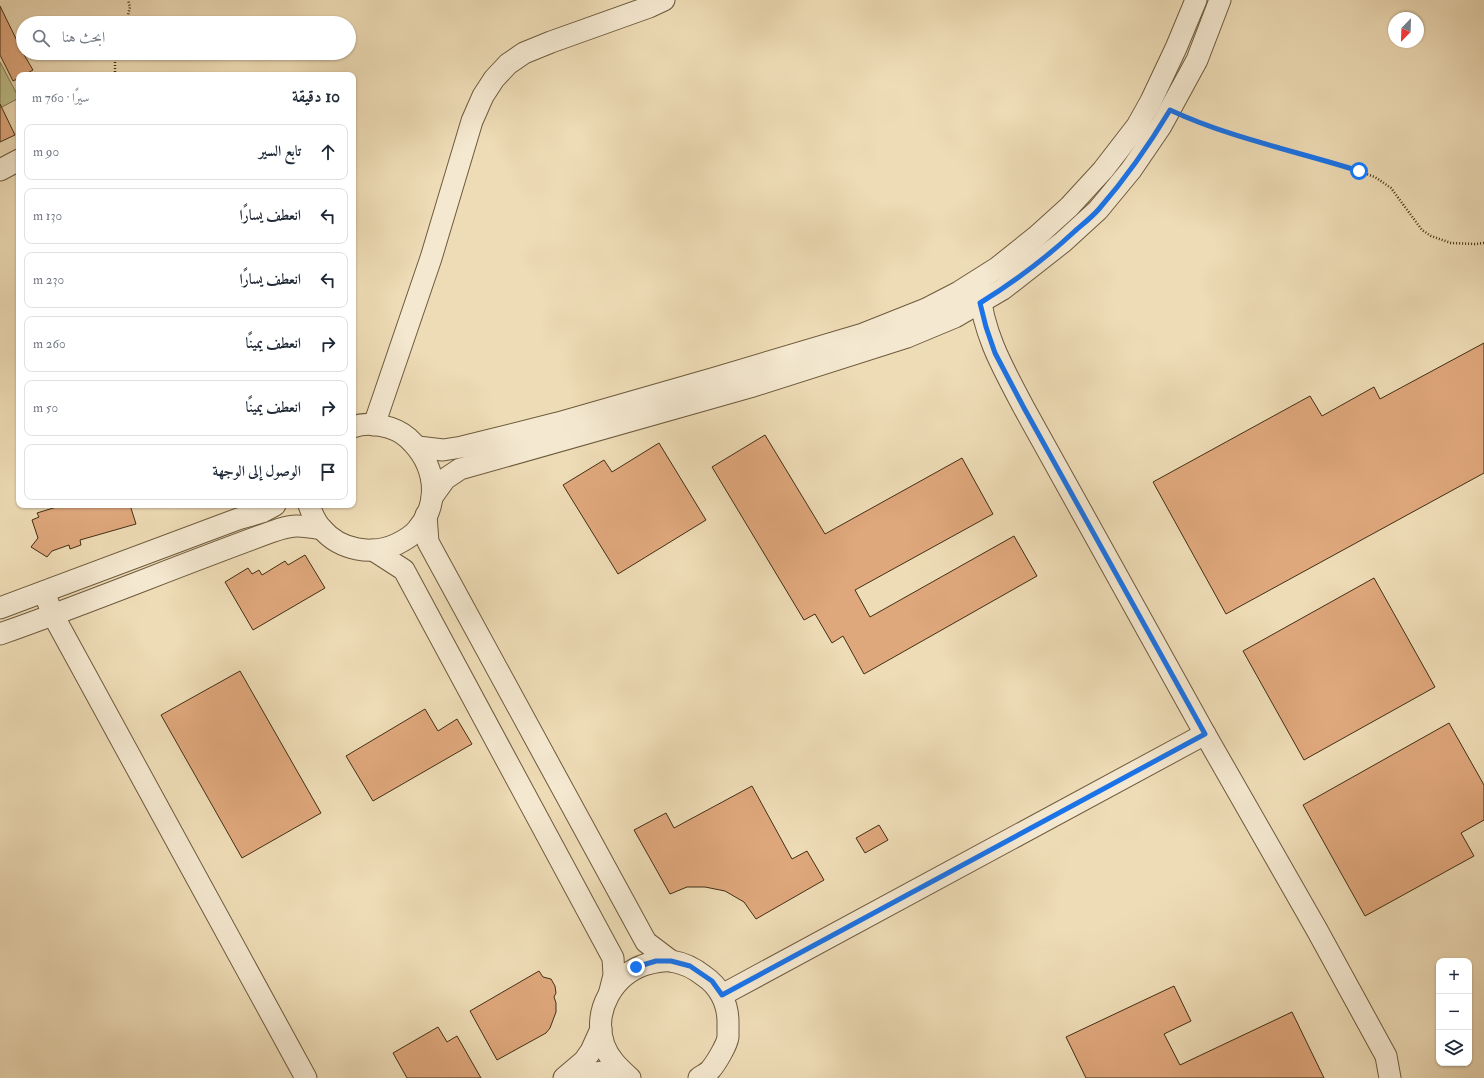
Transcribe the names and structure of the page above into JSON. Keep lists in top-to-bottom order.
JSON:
{
  "north": "bottom left",
  "page": {
    "search": "ابحث هنا",
    "heading": ["10 دقيقة", "سيرًا · 760 m"],
    "list": [
      ["تابع السير", "90 m"],
      ["انعطف يسارًا", "130 m"],
      ["انعطف يسارًا", "230 m"],
      ["انعطف يمينًا", "260 m"],
      ["انعطف يمينًا", "50 m"],
      "الوصول إلى الوجهة"
    ],
    "map_buttons": ["+", "−"]
  }
}
